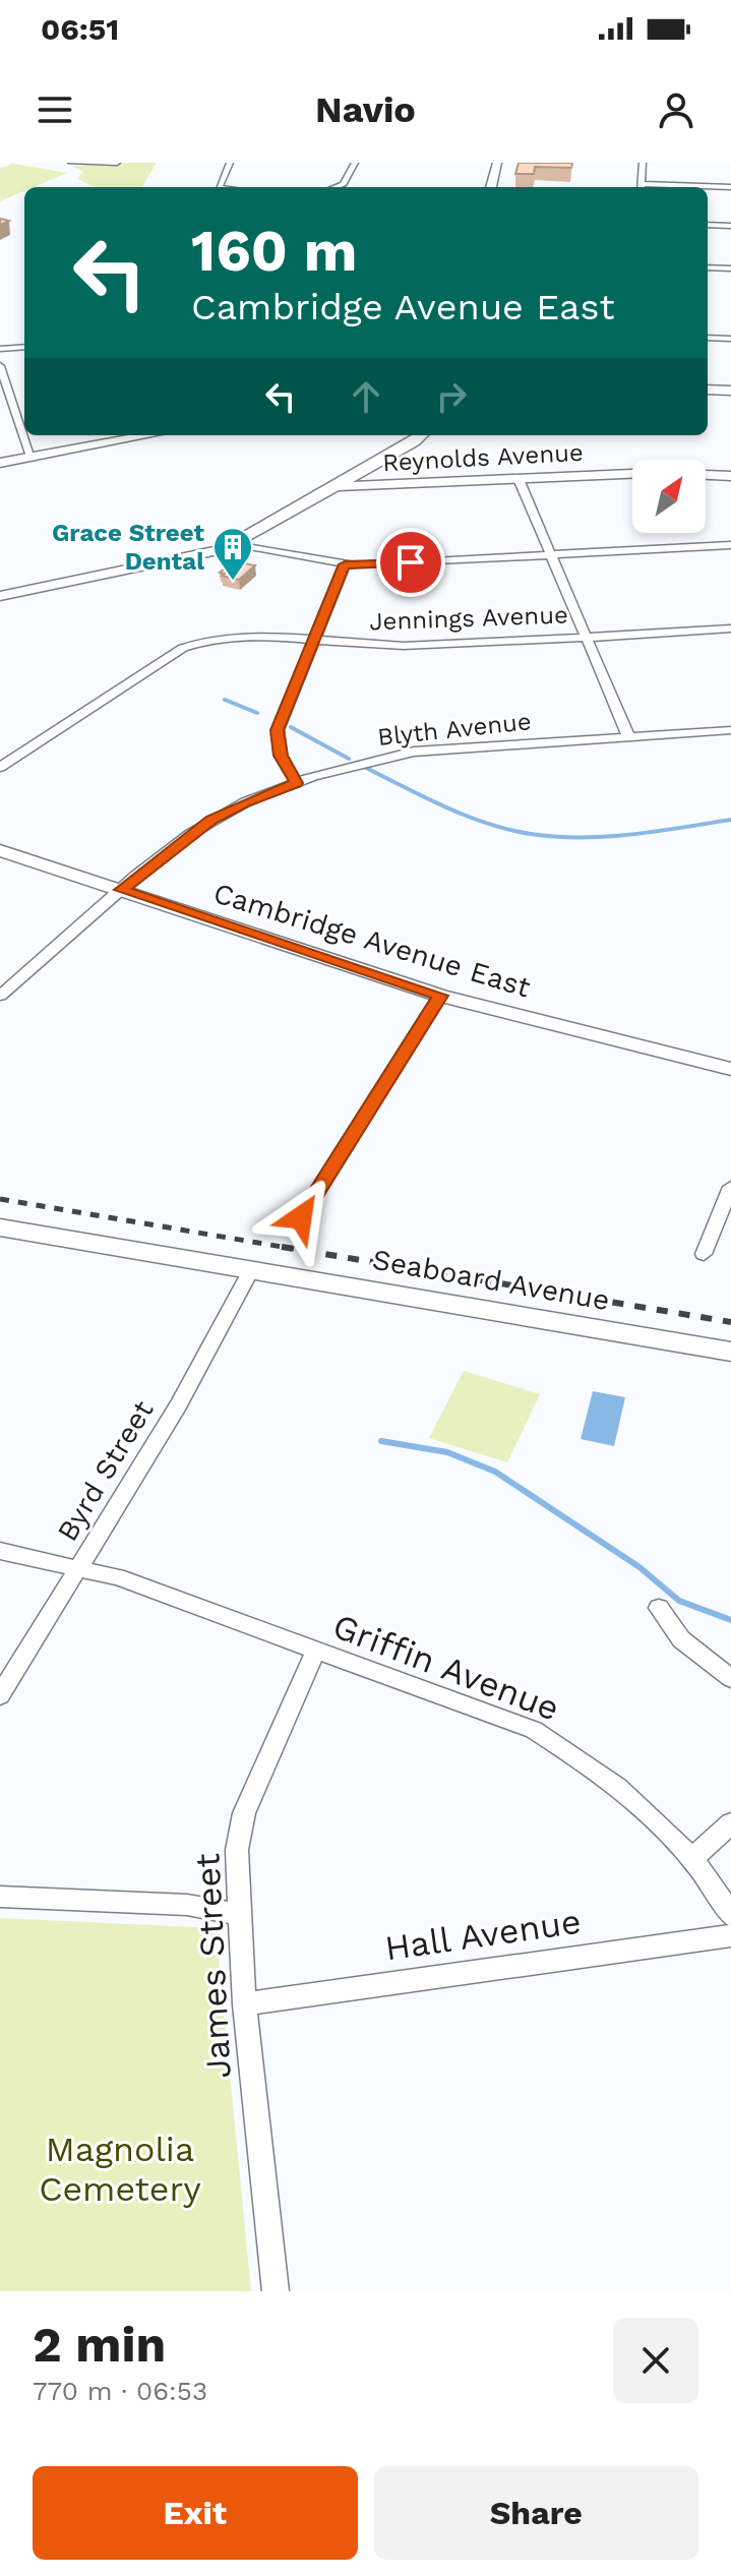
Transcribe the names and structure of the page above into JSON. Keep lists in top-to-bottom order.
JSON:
{
  "streets": {
    "main road": ["Reynolds Avenue", "Cambridge Avenue East", "Seaboard Avenue"],
    "street": [
      "Jennings Avenue",
      "Blyth Avenue",
      "Byrd Street",
      "Griffin Avenue",
      "Hall Avenue",
      "James Street"
    ]
  },
  "crossings": [
    ["Blyth Avenue", "Cambridge Avenue East"],
    ["Seaboard Avenue", "Byrd Street"],
    ["Byrd Street", "Griffin Avenue"],
    ["Griffin Avenue", "James Street"],
    ["Hall Avenue", "James Street"]
  ],
  "parks": ["Magnolia Cemetery"],
  "places": {
    "building": ["Grace Street Dental"]
  },
  "north": "top right",
  "page": {
    "status": "06:51",
    "header": "Navio",
    "turn": ["160 m", "Cambridge Avenue East"],
    "heading": ["2 min", "770 m · 06:53"],
    "buttons": ["Exit", "Share"]
  }
}
